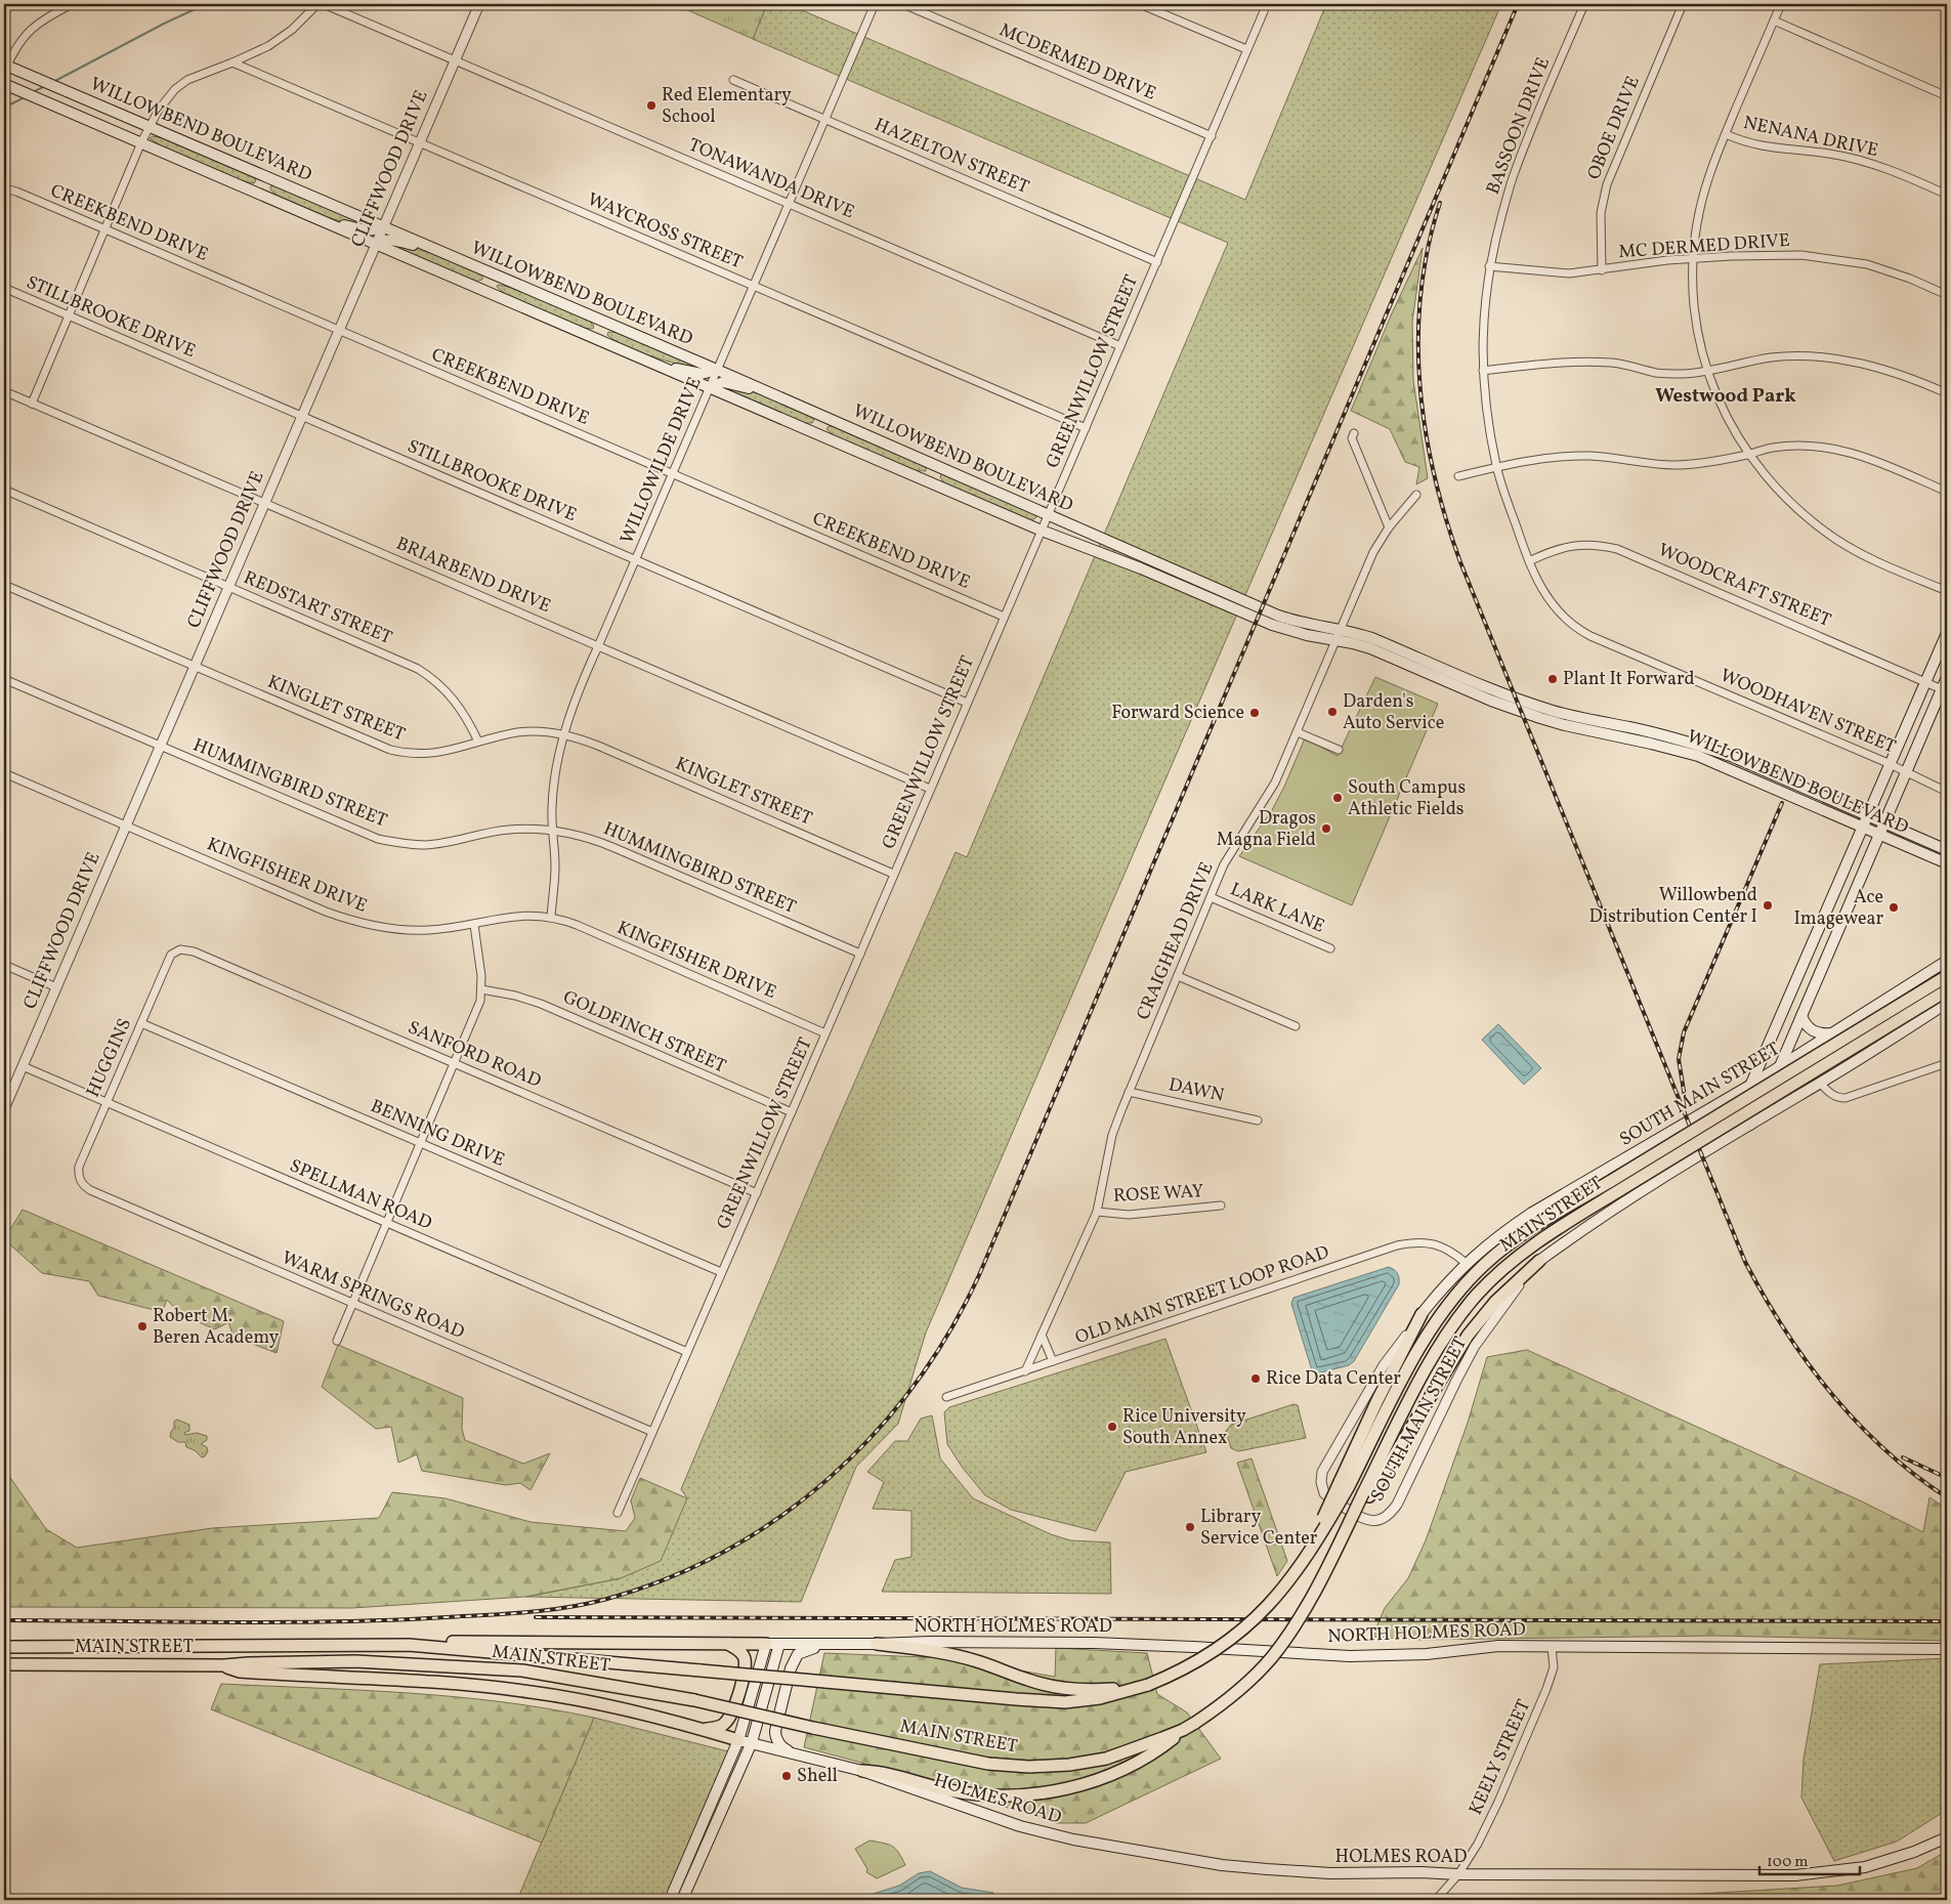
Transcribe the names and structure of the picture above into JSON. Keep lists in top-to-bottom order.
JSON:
{
  "streets": {
    "highway": ["MAIN STREET"],
    "main road": [
      "WILLOWBEND BOULEVARD",
      "SOUTH MAIN STREET",
      "NORTH HOLMES ROAD",
      "HOLMES ROAD"
    ],
    "street": [
      "MCDERMED DRIVE",
      "BASSOON DRIVE",
      "OBOE DRIVE",
      "NENANA DRIVE",
      "HAZELTON STREET",
      "CLIFFWOOD DRIVE",
      "TONAWANDA DRIVE",
      "CREEKBEND DRIVE",
      "WAYCROSS STREET",
      "MC DERMED DRIVE",
      "STILLBROOKE DRIVE",
      "GREENWILLOW STREET",
      "WILLOWILDE DRIVE",
      "BRIARBEND DRIVE",
      "WOODCRAFT STREET",
      "REDSTART STREET",
      "KINGLET STREET",
      "WOODHAVEN STREET",
      "HUMMINGBIRD STREET",
      "KINGFISHER DRIVE",
      "LARK LANE",
      "CRAIGHEAD DRIVE",
      "GOLDFINCH STREET",
      "SANFORD ROAD",
      "HUGGINS",
      "DAWN",
      "BENNING DRIVE",
      "ROSE WAY",
      "SPELLMAN ROAD",
      "WARM SPRINGS ROAD",
      "OLD MAIN STREET LOOP ROAD",
      "KEELY STREET"
    ]
  },
  "crossings": [
    ["MCDERMED DRIVE", "GREENWILLOW STREET"],
    ["BASSOON DRIVE", "MC DERMED DRIVE"],
    ["BASSOON DRIVE", "WOODCRAFT STREET"],
    ["BASSOON DRIVE", "WOODHAVEN STREET"],
    ["OBOE DRIVE", "MC DERMED DRIVE"],
    ["WILLOWBEND BOULEVARD", "CLIFFWOOD DRIVE"],
    ["WILLOWBEND BOULEVARD", "GREENWILLOW STREET"],
    ["WILLOWBEND BOULEVARD", "WILLOWILDE DRIVE"],
    ["WILLOWBEND BOULEVARD", "CRAIGHEAD DRIVE"],
    ["HAZELTON STREET", "GREENWILLOW STREET"],
    ["HAZELTON STREET", "WILLOWILDE DRIVE"],
    ["CLIFFWOOD DRIVE", "TONAWANDA DRIVE"],
    ["CLIFFWOOD DRIVE", "CREEKBEND DRIVE"],
    ["CLIFFWOOD DRIVE", "WAYCROSS STREET"],
    ["CLIFFWOOD DRIVE", "STILLBROOKE DRIVE"],
    ["CLIFFWOOD DRIVE", "BRIARBEND DRIVE"],
    ["CLIFFWOOD DRIVE", "REDSTART STREET"],
    ["CLIFFWOOD DRIVE", "KINGLET STREET"],
    ["CLIFFWOOD DRIVE", "HUMMINGBIRD STREET"],
    ["CLIFFWOOD DRIVE", "KINGFISHER DRIVE"],
    ["CLIFFWOOD DRIVE", "SPELLMAN ROAD"],
    ["TONAWANDA DRIVE", "GREENWILLOW STREET"],
    ["TONAWANDA DRIVE", "WILLOWILDE DRIVE"],
    ["CREEKBEND DRIVE", "GREENWILLOW STREET"],
    ["CREEKBEND DRIVE", "WILLOWILDE DRIVE"],
    ["WAYCROSS STREET", "GREENWILLOW STREET"],
    ["WAYCROSS STREET", "WILLOWILDE DRIVE"],
    ["STILLBROOKE DRIVE", "GREENWILLOW STREET"],
    ["STILLBROOKE DRIVE", "WILLOWILDE DRIVE"],
    ["GREENWILLOW STREET", "BRIARBEND DRIVE"],
    ["GREENWILLOW STREET", "KINGLET STREET"],
    ["GREENWILLOW STREET", "HUMMINGBIRD STREET"],
    ["GREENWILLOW STREET", "KINGFISHER DRIVE"],
    ["GREENWILLOW STREET", "GOLDFINCH STREET"],
    ["GREENWILLOW STREET", "SANFORD ROAD"],
    ["GREENWILLOW STREET", "BENNING DRIVE"],
    ["GREENWILLOW STREET", "SPELLMAN ROAD"],
    ["GREENWILLOW STREET", "WARM SPRINGS ROAD"],
    ["WILLOWILDE DRIVE", "BRIARBEND DRIVE"],
    ["WILLOWILDE DRIVE", "KINGLET STREET"],
    ["WILLOWILDE DRIVE", "HUMMINGBIRD STREET"],
    ["WILLOWILDE DRIVE", "KINGFISHER DRIVE"],
    ["WOODCRAFT STREET", "WOODHAVEN STREET"],
    ["REDSTART STREET", "KINGLET STREET"],
    ["LARK LANE", "CRAIGHEAD DRIVE"],
    ["CRAIGHEAD DRIVE", "DAWN"],
    ["CRAIGHEAD DRIVE", "ROSE WAY"],
    ["CRAIGHEAD DRIVE", "OLD MAIN STREET LOOP ROAD"],
    ["SANFORD ROAD", "HUGGINS"],
    ["HUGGINS", "BENNING DRIVE"],
    ["HUGGINS", "SPELLMAN ROAD"],
    ["HUGGINS", "WARM SPRINGS ROAD"],
    ["SOUTH MAIN STREET", "OLD MAIN STREET LOOP ROAD"],
    ["NORTH HOLMES ROAD", "KEELY STREET"],
    ["KEELY STREET", "HOLMES ROAD"]
  ],
  "districts": ["Westwood Park"],
  "places": [
    "Red Elementary School",
    "Plant It Forward",
    "Darden's Auto Service",
    "Forward Science",
    "South Campus Athletic Fields",
    "Dragos Magna Field",
    "Willowbend Distribution Center I",
    "Ace Imagewear",
    "Robert M. Beren Academy",
    "Rice Data Center",
    "Rice University South Annex",
    "Library Service Center",
    "Shell"
  ],
  "scale_bar": "100 m"
}
